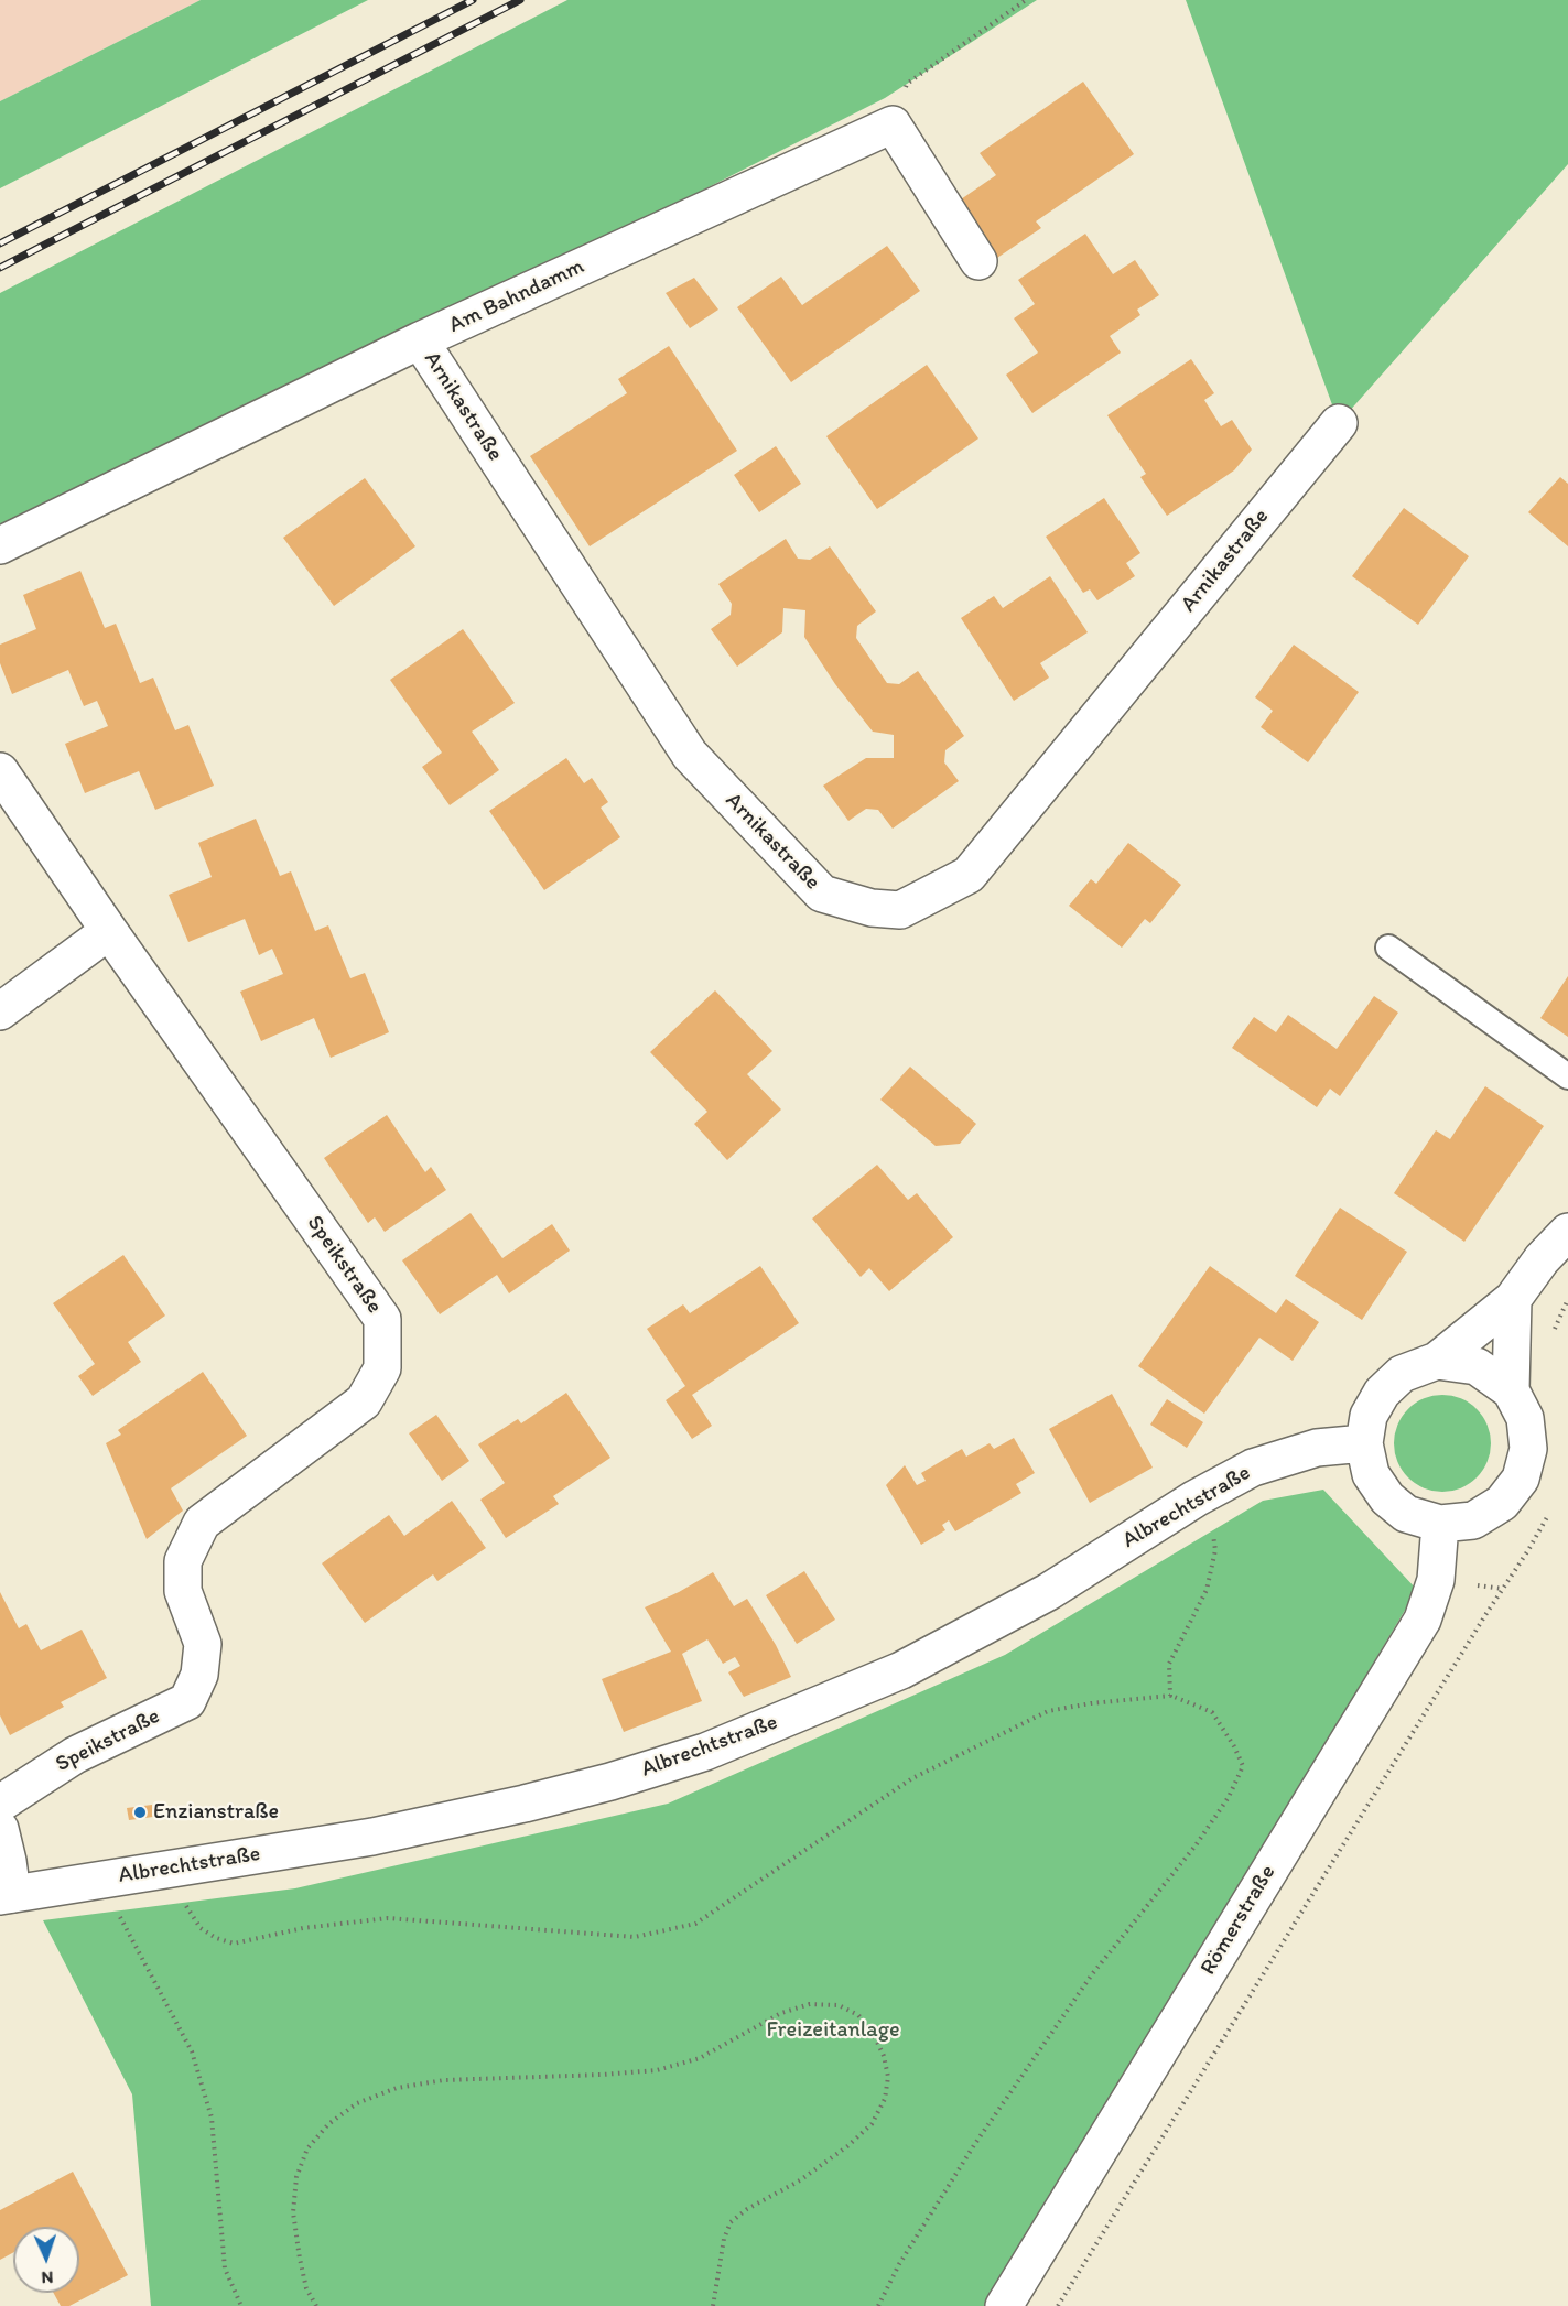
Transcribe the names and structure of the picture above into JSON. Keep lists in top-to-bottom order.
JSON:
{
  "streets": {
    "street": [
      "Am Bahndamm",
      "Arnikastraße",
      "Speikstraße",
      "Albrechtstraße",
      "Römerstraße"
    ]
  },
  "crossings": [
    ["Am Bahndamm", "Arnikastraße"],
    ["Albrechtstraße", "Römerstraße"]
  ],
  "parks": ["Freizeitanlage"],
  "places": ["Enzianstraße"],
  "north": "bottom"
}
